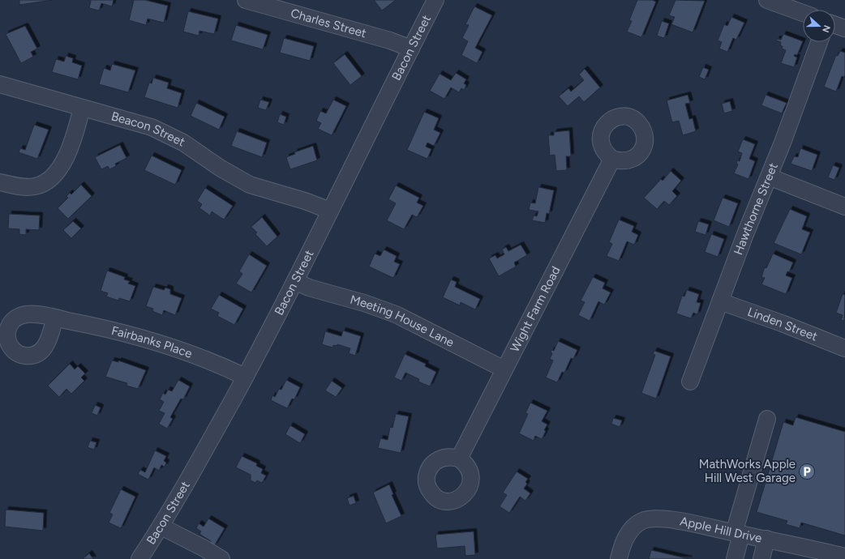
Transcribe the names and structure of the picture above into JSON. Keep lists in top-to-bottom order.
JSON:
{
  "streets": {
    "street": [
      "Charles Street",
      "Bacon Street",
      "Beacon Street",
      "Hawthorne Street",
      "Wight Farm Road",
      "Meeting House Lane",
      "Linden Street",
      "Fairbanks Place",
      "Apple Hill Drive"
    ]
  },
  "crossings": [
    ["Charles Street", "Bacon Street"],
    ["Bacon Street", "Beacon Street"],
    ["Bacon Street", "Meeting House Lane"],
    ["Bacon Street", "Fairbanks Place"],
    ["Hawthorne Street", "Linden Street"],
    ["Wight Farm Road", "Meeting House Lane"]
  ],
  "places": {
    "parking": ["MathWorks Apple Hill West Garage"]
  },
  "north": "right"
}
